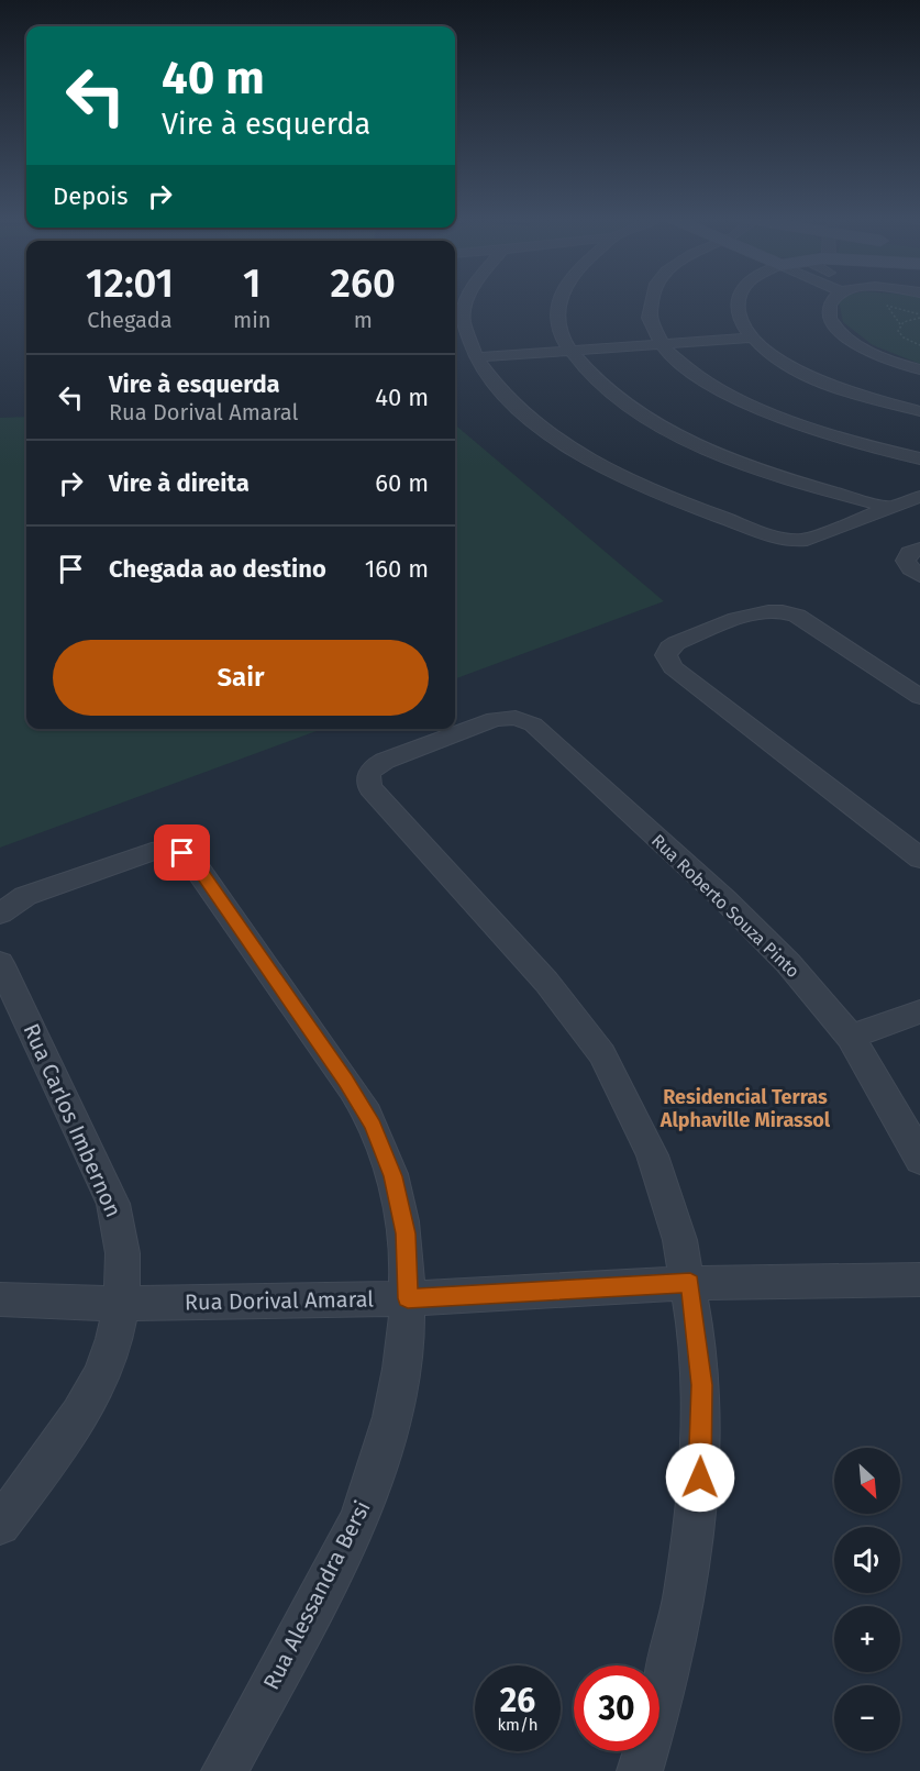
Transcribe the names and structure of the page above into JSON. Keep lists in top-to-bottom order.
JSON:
{
  "streets": {
    "street": [
      "Rua Roberto Souza Pinto",
      "Rua Carlos Imbernon",
      "Rua Dorival Amaral",
      "Rua Alessandra Bersi"
    ]
  },
  "crossings": [
    ["Rua Roberto Souza Pinto", "Rua Dorival Amaral"],
    ["Rua Carlos Imbernon", "Rua Dorival Amaral"],
    ["Rua Dorival Amaral", "Rua Alessandra Bersi"]
  ],
  "districts": ["Residencial Terras Alphaville Mirassol"],
  "north": "bottom right",
  "page": {
    "turn": ["40 m", "Vire à esquerda"],
    "then": "Depois",
    "eta": [
      "12:01",
      "Chegada",
      "1",
      "min",
      "260",
      "m"
    ],
    "list": [
      {
        "name": "Vire à esquerda",
        "note": "Rua Dorival Amaral",
        "value": "40 m"
      },
      {
        "name": "Vire à direita",
        "value": "60 m"
      },
      {
        "name": "Chegada ao destino",
        "value": "160 m"
      }
    ],
    "buttons": "Sair",
    "map_buttons": ["+", "−"],
    "speed": "26 km/h",
    "limit": "30"
  }
}
